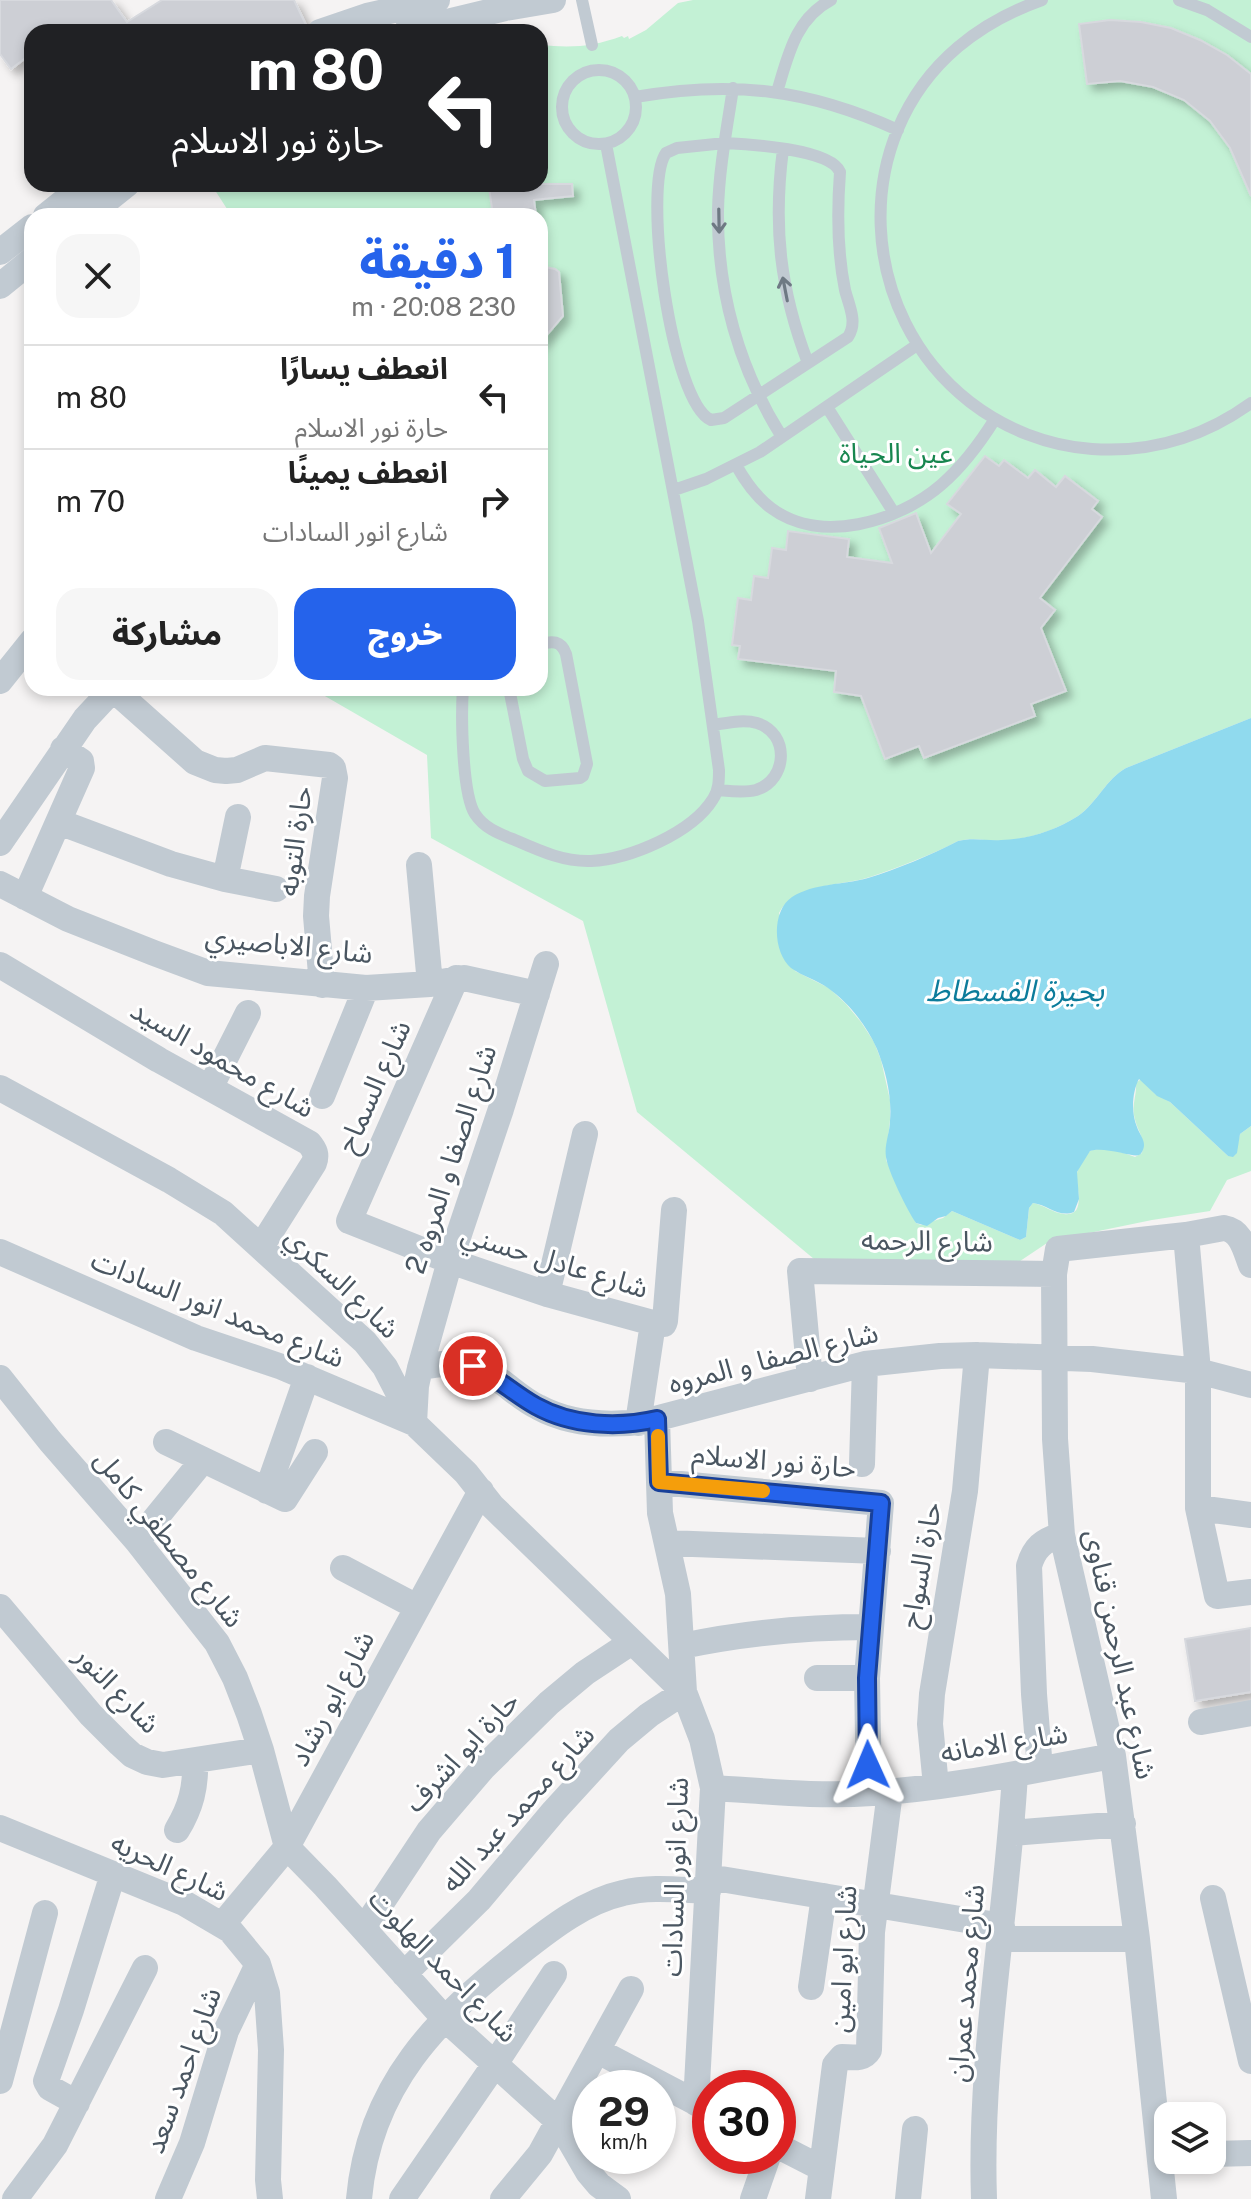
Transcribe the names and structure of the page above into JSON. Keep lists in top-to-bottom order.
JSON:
{
  "streets": {
    "street": [
      "حارة التوبه",
      "شارع الاباصيري",
      "شارع محمود السيد",
      "شارع السماح",
      "شارع الصفا و المروه 2",
      "شارع الرحمه",
      "شارع عادل حسني",
      "شارع السكري",
      "شارع محمد انور السادات",
      "شارع الصفا و المروه",
      "حارة نور الاسلام",
      "شارع مصطفي كامل",
      "حارة السواح",
      "شارع عبد الرحمن قناوى",
      "شارع النور",
      "شارع ابو رشاد",
      "شارع الامانه",
      "حارة ابو اشرف",
      "شارع محمد عبد الله",
      "شارع الحريه",
      "شارع انور السادات",
      "شارع ابو امين",
      "شارع احمد الهلوت",
      "شارع محمد عمران",
      "شارع احمد سعد"
    ]
  },
  "crossings": [
    ["حارة التوبه", "شارع الاباصيري"],
    ["شارع الاباصيري", "شارع السماح"],
    ["شارع الاباصيري", "شارع الصفا و المروه 2"],
    ["شارع محمود السيد", "شارع السكري"],
    ["شارع السماح", "شارع عادل حسني"],
    ["شارع الصفا و المروه 2", "شارع عادل حسني"],
    ["شارع الصفا و المروه 2", "شارع السكري"],
    ["شارع الصفا و المروه 2", "شارع محمد انور السادات"],
    ["شارع الصفا و المروه 2", "شارع الصفا و المروه"],
    ["شارع الرحمه", "شارع الصفا و المروه"],
    ["شارع الرحمه", "شارع عبد الرحمن قناوى"],
    ["شارع عادل حسني", "شارع انور السادات"],
    ["شارع السكري", "شارع محمد انور السادات"],
    ["شارع السكري", "شارع ابو رشاد"],
    ["شارع السكري", "حارة ابو اشرف"],
    ["شارع السكري", "شارع محمد عبد الله"],
    ["شارع السكري", "شارع انور السادات"],
    ["شارع الصفا و المروه", "حارة السواح"],
    ["شارع الصفا و المروه", "شارع عبد الرحمن قناوى"],
    ["شارع الصفا و المروه", "شارع انور السادات"],
    ["حارة نور الاسلام", "شارع انور السادات"],
    ["حارة نور الاسلام", "شارع ابو امين"],
    ["شارع مصطفي كامل", "شارع النور"],
    ["شارع مصطفي كامل", "شارع ابو رشاد"],
    ["شارع مصطفي كامل", "شارع احمد الهلوت"],
    ["حارة السواح", "شارع الامانه"],
    ["شارع عبد الرحمن قناوى", "شارع الامانه"],
    ["شارع عبد الرحمن قناوى", "شارع محمد عمران"],
    ["شارع ابو رشاد", "شارع الحريه"],
    ["شارع ابو رشاد", "شارع احمد الهلوت"],
    ["شارع الامانه", "شارع انور السادات"],
    ["شارع الامانه", "شارع ابو امين"],
    ["شارع الامانه", "شارع محمد عمران"],
    ["حارة ابو اشرف", "شارع احمد الهلوت"],
    ["شارع محمد عبد الله", "شارع انور السادات"],
    ["شارع محمد عبد الله", "شارع احمد الهلوت"],
    ["شارع الحريه", "شارع احمد سعد"]
  ],
  "water": ["بحيرة الفسطاط"],
  "parks": ["عين الحياة"],
  "page": {
    "turn": ["80 m", "حارة نور الاسلام"],
    "heading": ["1 دقيقة", "230 m · 20:08"],
    "list": [
      {
        "name": "انعطف يسارًا",
        "note": "حارة نور الاسلام",
        "value": "80 m"
      },
      {
        "name": "انعطف يمينًا",
        "note": "شارع انور السادات",
        "value": "70 m"
      }
    ],
    "buttons": ["خروج", "مشاركة"],
    "speed": "29 km/h",
    "limit": "30"
  }
}
